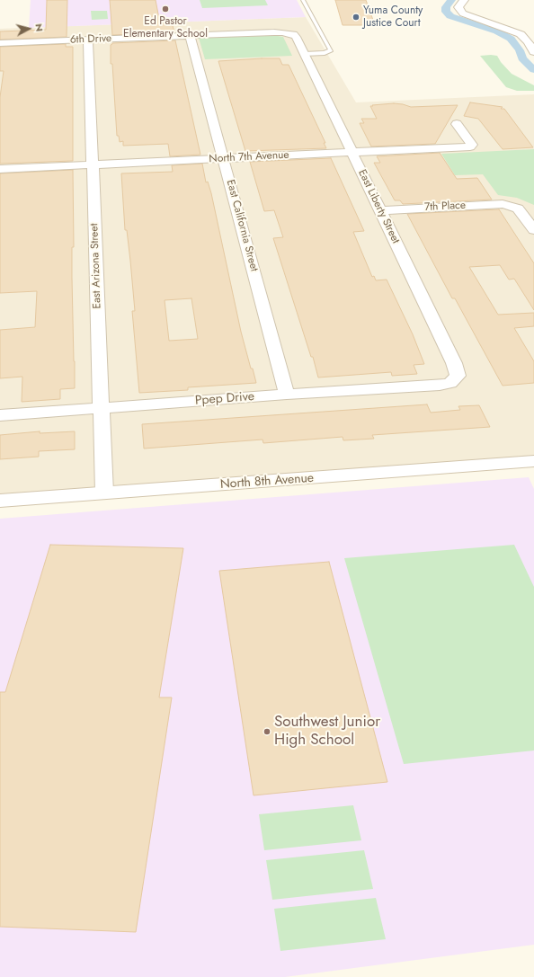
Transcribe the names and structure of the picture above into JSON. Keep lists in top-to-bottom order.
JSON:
{
  "streets": {
    "main road": ["North 8th Avenue"],
    "street": [
      "6th Drive",
      "North 7th Avenue",
      "East Liberty Street",
      "7th Place",
      "East California Street",
      "East Arizona Street",
      "Ppep Drive"
    ]
  },
  "crossings": [
    ["6th Drive", "East Liberty Street"],
    ["6th Drive", "East California Street"],
    ["6th Drive", "East Arizona Street"],
    ["North 7th Avenue", "East Liberty Street"],
    ["North 7th Avenue", "East California Street"],
    ["North 7th Avenue", "East Arizona Street"],
    ["East Liberty Street", "7th Place"],
    ["East Liberty Street", "Ppep Drive"],
    ["East California Street", "Ppep Drive"],
    ["East Arizona Street", "Ppep Drive"],
    ["East Arizona Street", "North 8th Avenue"]
  ],
  "places": ["Ed Pastor Elementary School", "Yuma County Justice Court", "Southwest Junior High School"],
  "north": "right"
}
